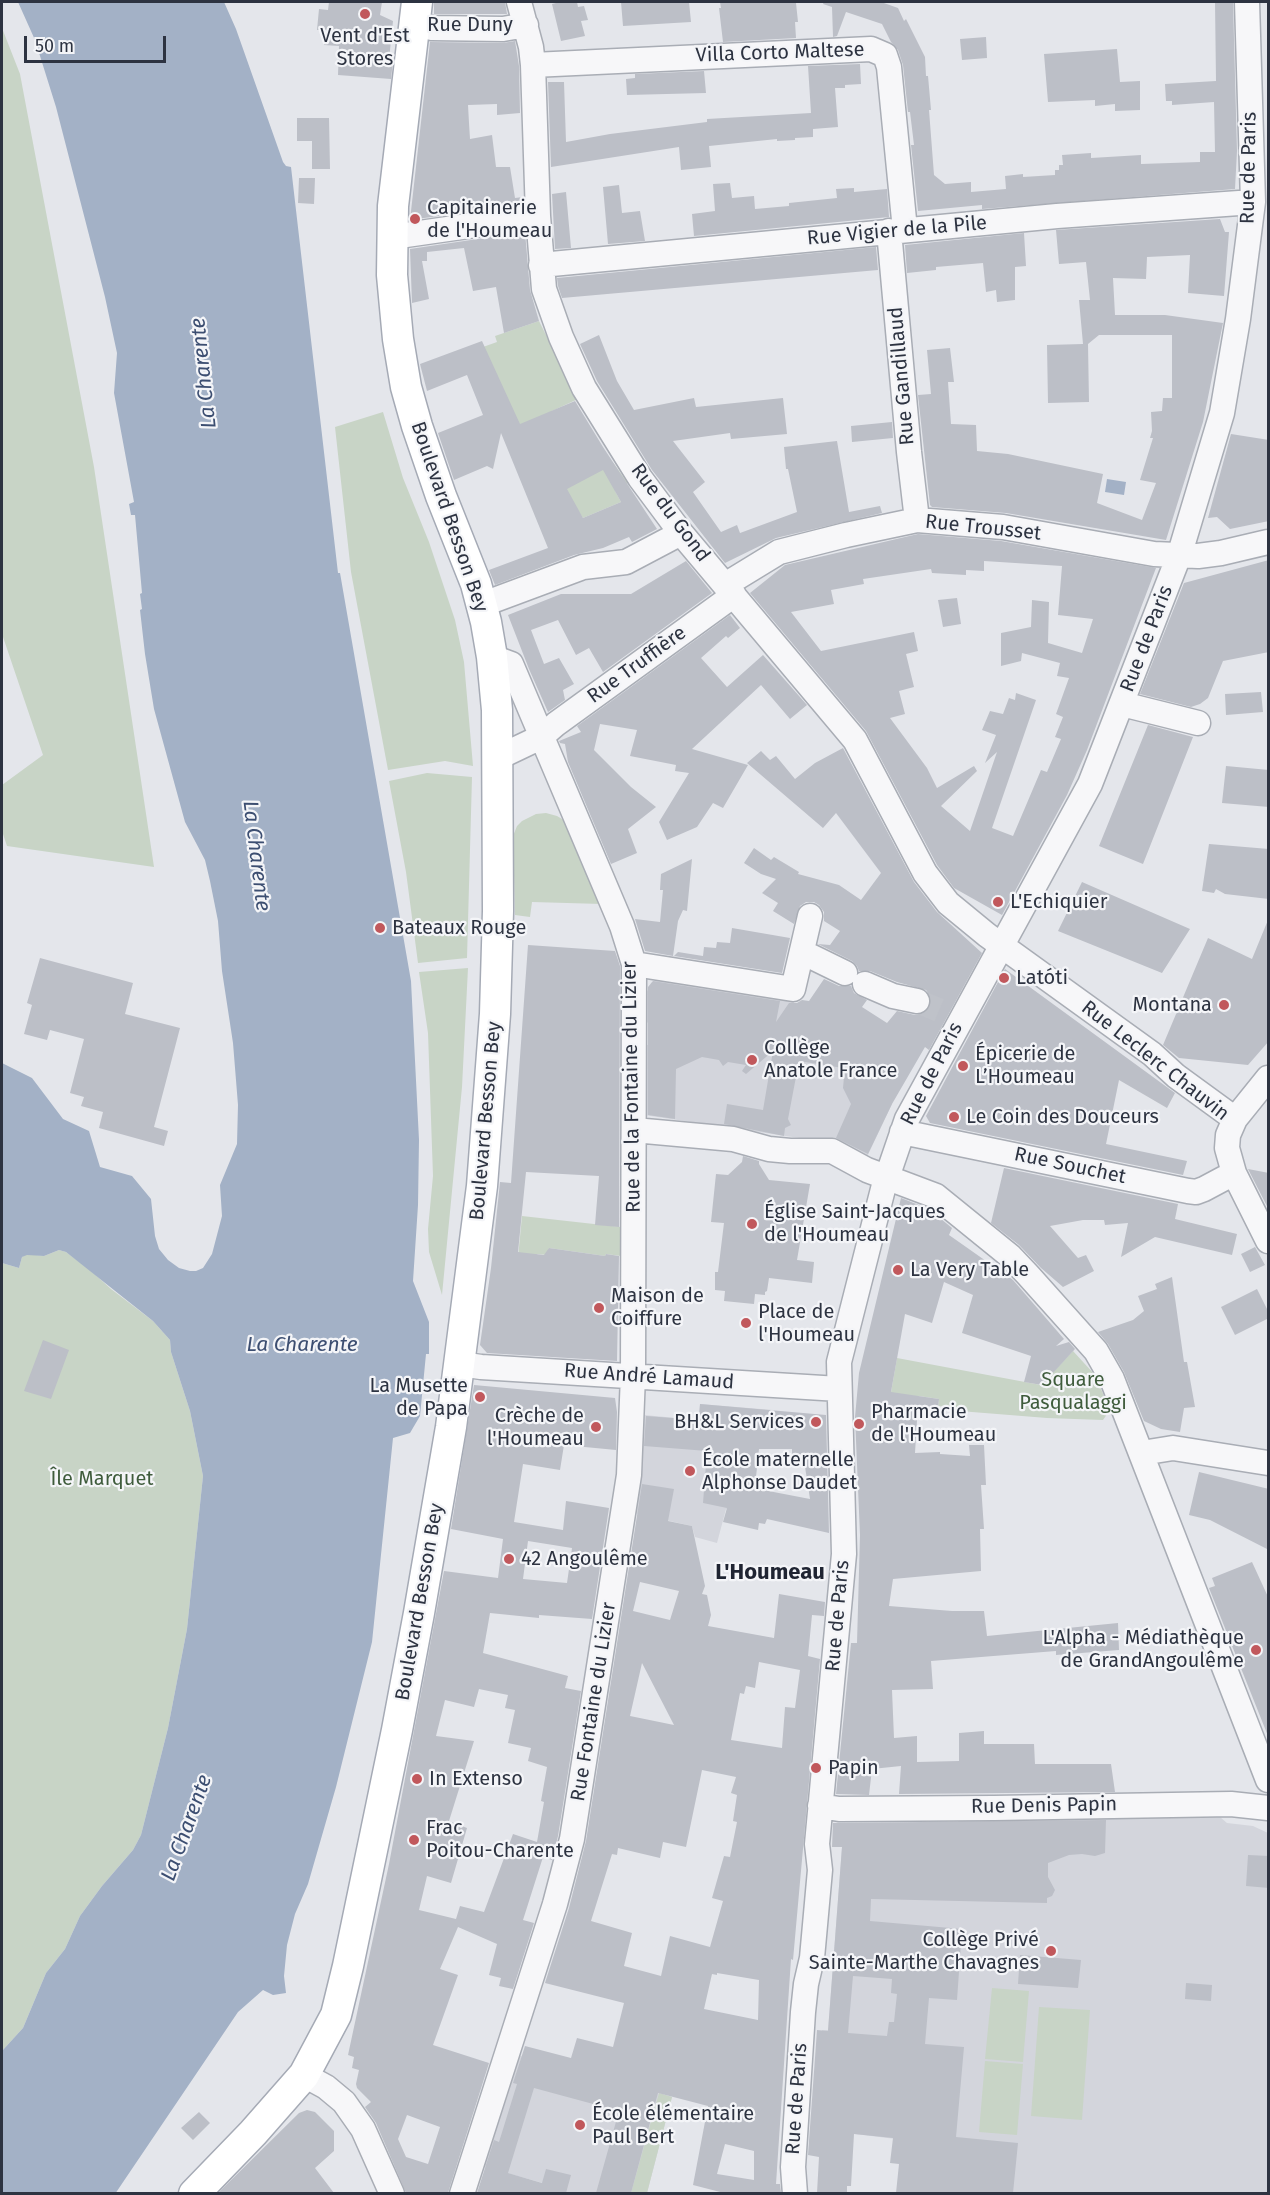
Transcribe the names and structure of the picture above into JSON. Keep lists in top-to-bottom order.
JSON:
{
  "streets": {
    "main road": ["Boulevard Besson Bey"],
    "street": [
      "Rue Duny",
      "Villa Corto Maltese",
      "Rue de Paris",
      "Rue Vigier de la Pile",
      "Rue Gandillaud",
      "Rue du Gond",
      "Rue Trousset",
      "Rue Truffière",
      "Rue Leclerc Chauvin",
      "Rue de la Fontaine du Lizier",
      "Rue Souchet",
      "Rue André Lamaud",
      "Rue Fontaine du Lizier",
      "Rue Denis Papin"
    ]
  },
  "crossings": [
    ["Rue Duny", "Rue du Gond"],
    ["Rue Duny", "Boulevard Besson Bey"],
    ["Villa Corto Maltese", "Rue Vigier de la Pile"],
    ["Villa Corto Maltese", "Rue Gandillaud"],
    ["Villa Corto Maltese", "Rue du Gond"],
    ["Rue de Paris", "Rue Vigier de la Pile"],
    ["Rue de Paris", "Rue du Gond"],
    ["Rue de Paris", "Rue Trousset"],
    ["Rue de Paris", "Rue Leclerc Chauvin"],
    ["Rue de Paris", "Rue Souchet"],
    ["Rue de Paris", "Rue André Lamaud"],
    ["Rue de Paris", "Rue Denis Papin"],
    ["Rue Vigier de la Pile", "Rue Gandillaud"],
    ["Rue Vigier de la Pile", "Rue du Gond"],
    ["Rue Gandillaud", "Rue Trousset"],
    ["Rue du Gond", "Rue Trousset"],
    ["Rue du Gond", "Rue Truffière"],
    ["Rue du Gond", "Rue Leclerc Chauvin"],
    ["Boulevard Besson Bey", "Rue Truffière"],
    ["Boulevard Besson Bey", "Rue de la Fontaine du Lizier"],
    ["Boulevard Besson Bey", "Rue André Lamaud"],
    ["Rue Trousset", "Rue Truffière"],
    ["Rue Truffière", "Rue de la Fontaine du Lizier"],
    ["Rue Leclerc Chauvin", "Rue Souchet"],
    ["Rue de la Fontaine du Lizier", "Rue André Lamaud"],
    ["Rue de la Fontaine du Lizier", "Rue Fontaine du Lizier"],
    ["Rue André Lamaud", "Rue Fontaine du Lizier"]
  ],
  "districts": ["L'Houmeau"],
  "water": ["La Charente"],
  "parks": ["Square Pasqualaggi", "Île Marquet"],
  "places": [
    "Vent d'Est Stores",
    "Capitainerie de l'Houmeau",
    "L'Echiquier",
    "Bateaux Rouge",
    "Latóti",
    "Montana",
    "Collège Anatole France",
    "Épicerie de L’Houmeau",
    "Le Coin des Douceurs",
    "Église Saint-Jacques de l'Houmeau",
    "La Very Table",
    "Maison de Coiffure",
    "Place de l'Houmeau",
    "La Musette de Papa",
    "BH&L Services",
    "Pharmacie de l'Houmeau",
    "Crèche de l'Houmeau",
    "École maternelle Alphonse Daudet",
    "42 Angoulême",
    "L'Alpha - Médiathèque de GrandAngoulême",
    "Papin",
    "In Extenso",
    "Frac Poitou-Charente",
    "Collège Privé Sainte-Marthe Chavagnes",
    "École élémentaire Paul Bert"
  ],
  "scale_bar": "50 m"
}
